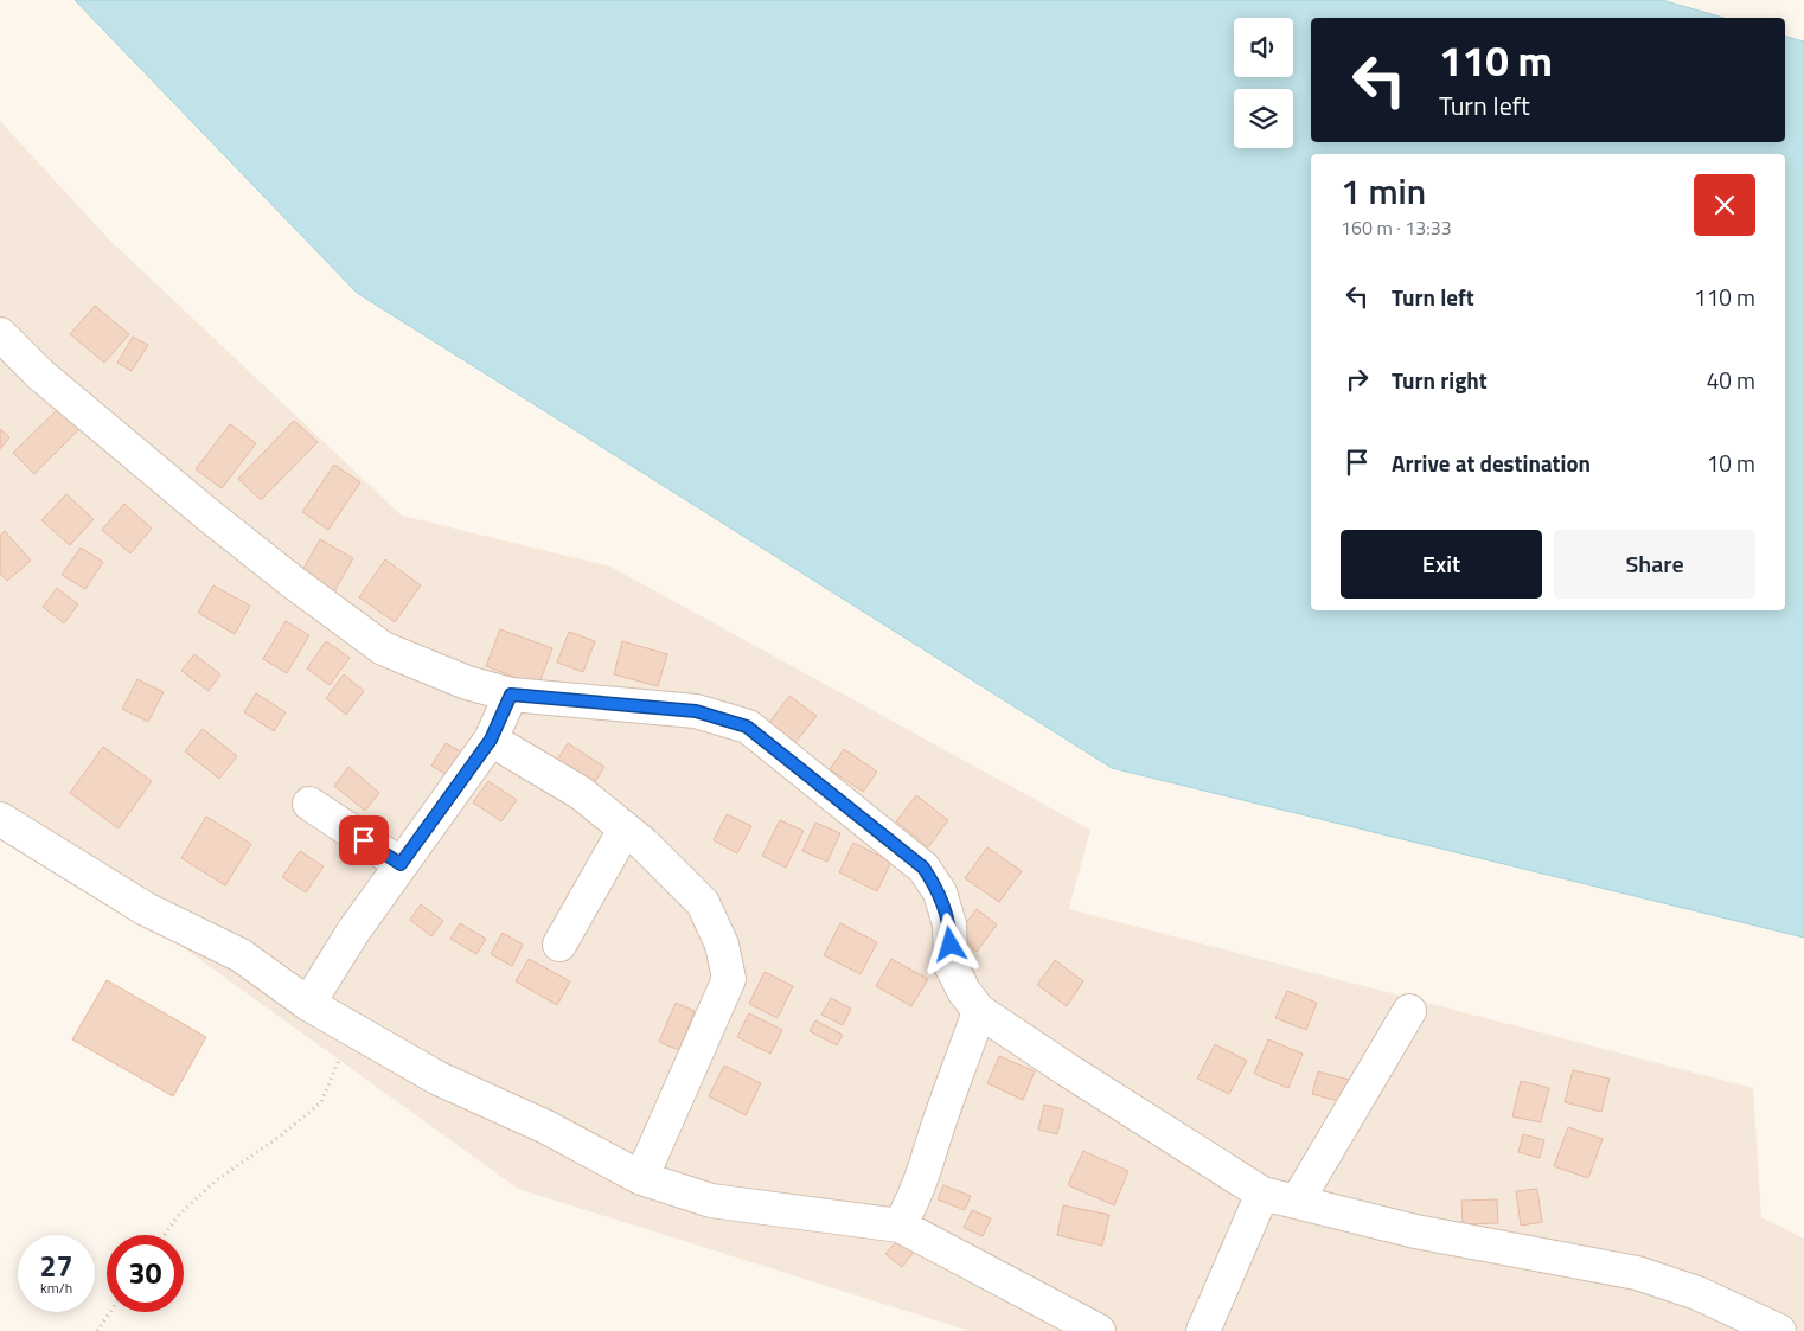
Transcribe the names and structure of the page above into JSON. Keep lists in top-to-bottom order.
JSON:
{
  "page": {
    "turn": ["110 m", "Turn left"],
    "heading": ["1 min", "160 m · 13:33"],
    "list": [
      {
        "name": "Turn left",
        "value": "110 m"
      },
      {
        "name": "Turn right",
        "value": "40 m"
      },
      {
        "name": "Arrive at destination",
        "value": "10 m"
      }
    ],
    "buttons": ["Exit", "Share"],
    "speed": "27 km/h",
    "limit": "30"
  }
}
